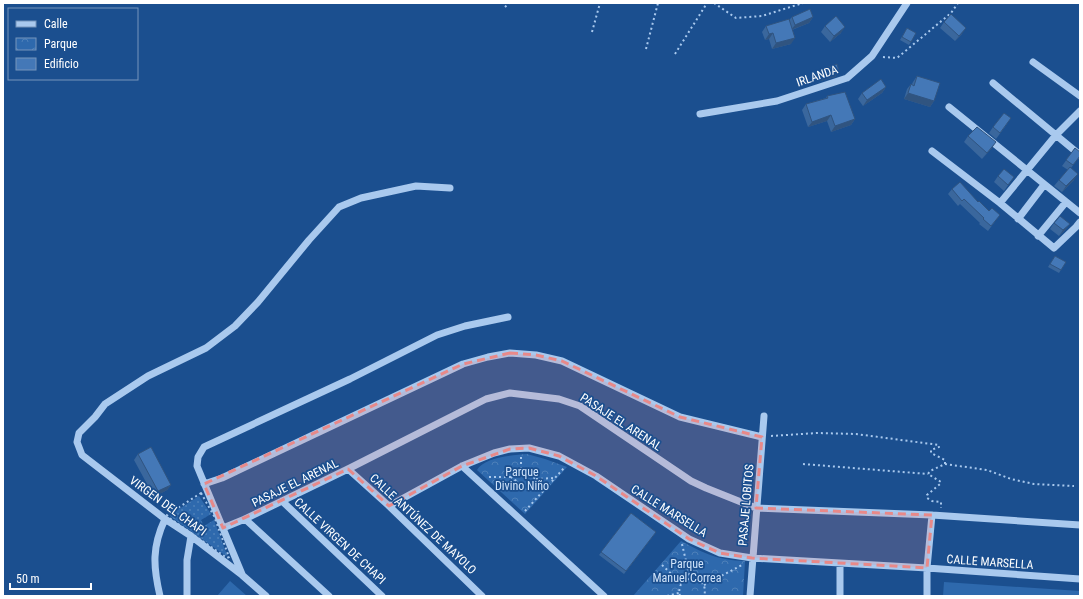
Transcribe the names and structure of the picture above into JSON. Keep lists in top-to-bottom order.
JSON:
{
  "streets": {
    "street": [
      "IRLANDA",
      "PASAJE EL ARENAL",
      "PASAJE LOBITOS",
      "VIRGEN DEL CHAPI",
      "CALLE MARSELLA",
      "CALLE ANTÚNEZ DE MAYOLO",
      "CALLE VIRGEN DE CHAPI"
    ]
  },
  "crossings": [
    ["PASAJE EL ARENAL", "PASAJE LOBITOS"],
    ["PASAJE EL ARENAL", "CALLE ANTÚNEZ DE MAYOLO"],
    ["PASAJE EL ARENAL", "CALLE VIRGEN DE CHAPI"],
    ["PASAJE LOBITOS", "CALLE MARSELLA"],
    ["CALLE MARSELLA", "CALLE ANTÚNEZ DE MAYOLO"]
  ],
  "parks": ["Parque Divino Niño", "Parque Manuel Correa"],
  "legend": ["Calle", "Parque", "Edificio"],
  "scale_bar": "50 m"
}
